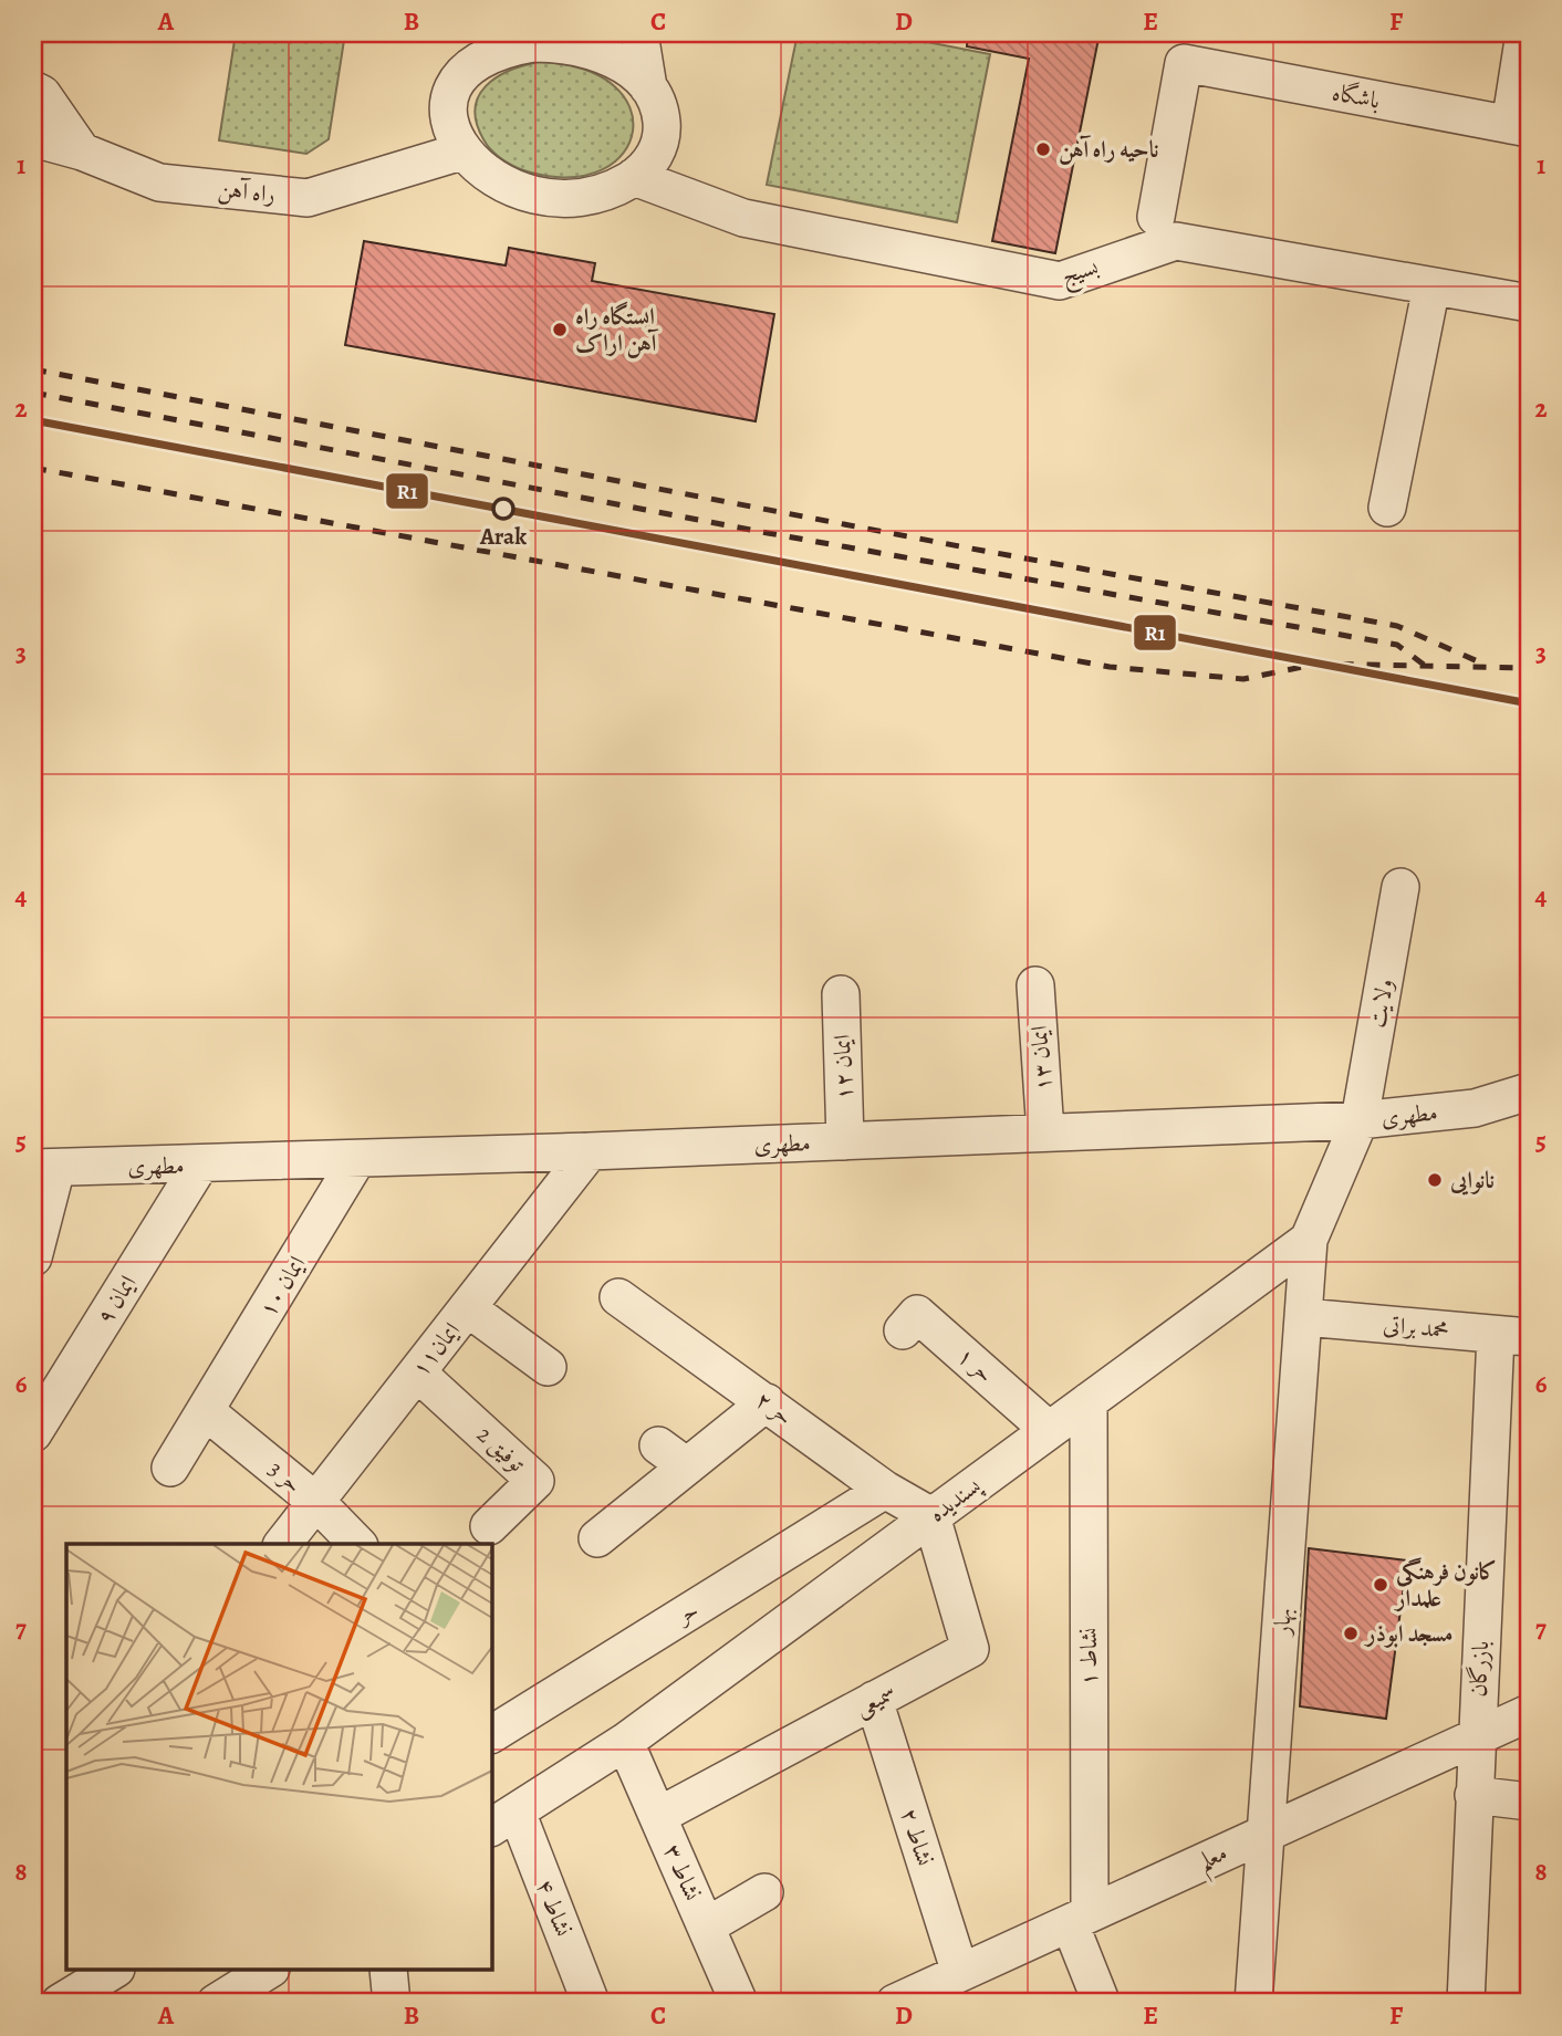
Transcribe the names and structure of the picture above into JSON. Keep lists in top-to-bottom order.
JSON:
{
  "streets": {
    "street": [
      "باشگاه",
      "راه آهن",
      "بسیج",
      "ولایت",
      "ایمان ۱۳",
      "ایمان ۱۲",
      "مطهری",
      "ایمان ۱۰",
      "ایمان ۹",
      "محمد براتی",
      "ایمان۱۱",
      "حر ۱",
      "حر ۲",
      "توفیق 2",
      "حر 3",
      "پسندیده",
      "حر",
      "بهار",
      "نشاط ۱",
      "بازرگان",
      "سمیعی",
      "نشاط ۲",
      "معلم",
      "نشاط ۳",
      "نشاط ۴"
    ]
  },
  "crossings": [
    ["راه آهن", "بسیج"],
    ["ولایت", "مطهری"],
    ["ایمان ۱۳", "مطهری"],
    ["ایمان ۱۲", "مطهری"],
    ["مطهری", "ایمان ۱۰"],
    ["مطهری", "ایمان ۹"],
    ["مطهری", "ایمان۱۱"],
    ["ایمان ۱۰", "حر 3"],
    ["محمد براتی", "بهار"],
    ["محمد براتی", "بازرگان"],
    ["ایمان۱۱", "توفیق 2"],
    ["ایمان۱۱", "حر 3"],
    ["حر ۱", "پسندیده"],
    ["حر ۲", "پسندیده"],
    ["حر ۲", "حر"],
    ["حر ۲", "سمیعی"],
    ["پسندیده", "بهار"],
    ["پسندیده", "نشاط ۱"],
    ["پسندیده", "سمیعی"],
    ["پسندیده", "نشاط ۳"],
    ["پسندیده", "نشاط ۴"],
    ["بهار", "معلم"],
    ["نشاط ۱", "معلم"],
    ["بازرگان", "معلم"],
    ["سمیعی", "نشاط ۲"],
    ["سمیعی", "نشاط ۳"],
    ["نشاط ۲", "معلم"]
  ],
  "places": [
    "ناحیه راه آهن",
    "ایستگاه راه آهن اراک",
    "Arak",
    "نانوایی",
    "کانون فرهنگی علمدار",
    "مسجد ابوذر"
  ],
  "lines": ["transit line R1"],
  "grid": {
    "columns": [
      "A",
      "B",
      "C",
      "D",
      "E",
      "F"
    ],
    "rows": [
      "1",
      "2",
      "3",
      "4",
      "5",
      "6",
      "7",
      "8"
    ]
  }
}
